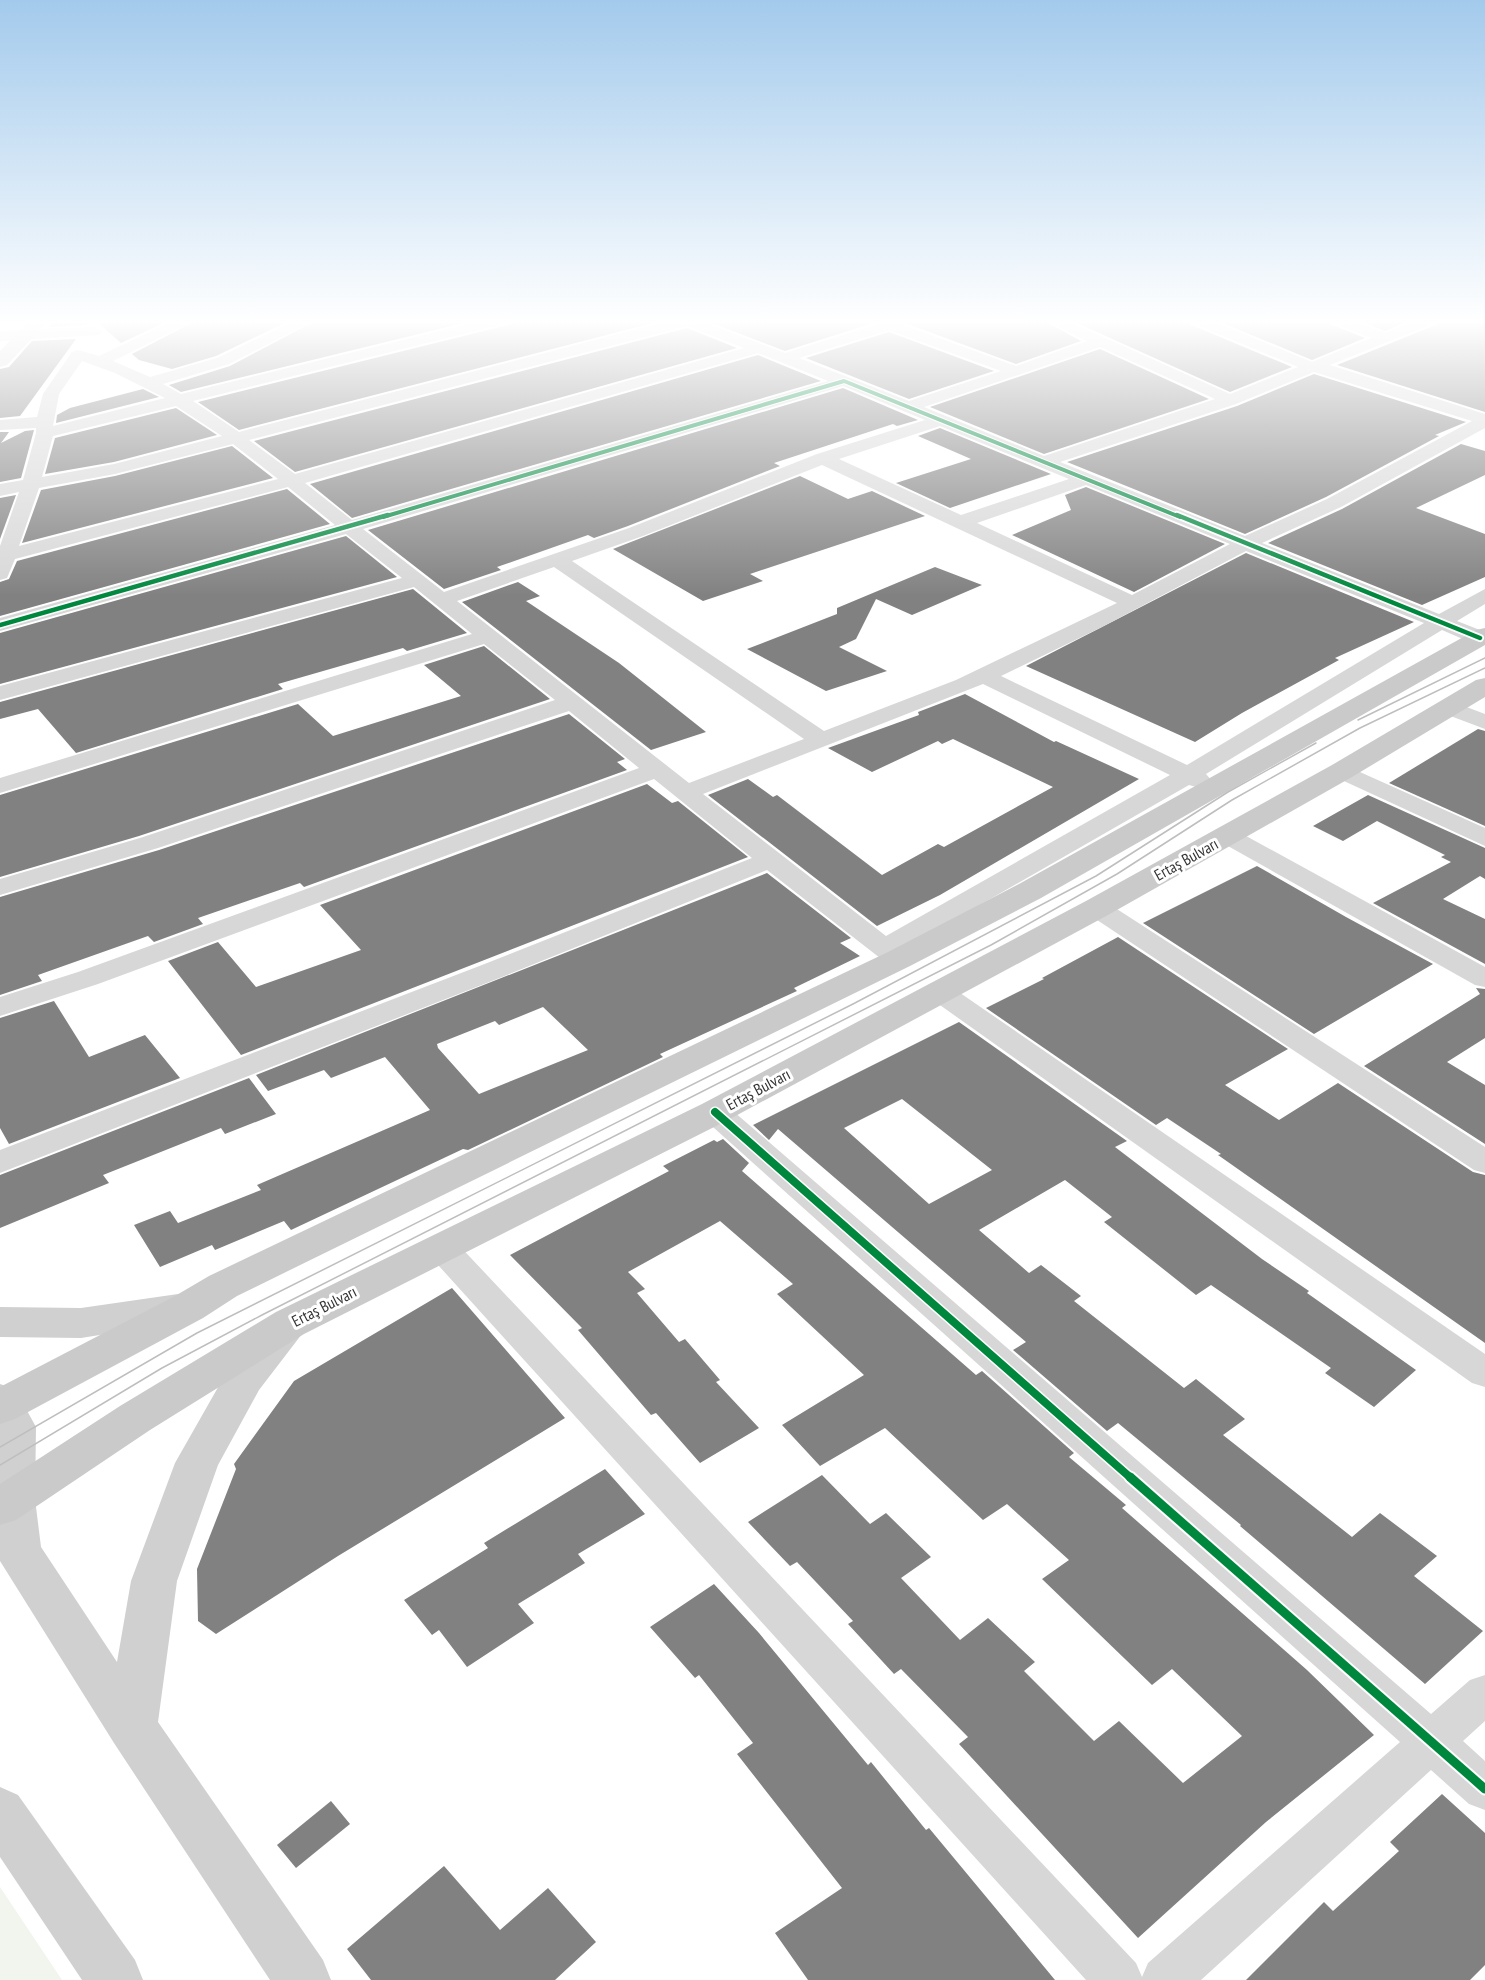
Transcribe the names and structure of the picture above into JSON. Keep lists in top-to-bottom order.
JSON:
{
  "streets": {
    "main road": ["Ertaş Bulvarı"]
  }
}
